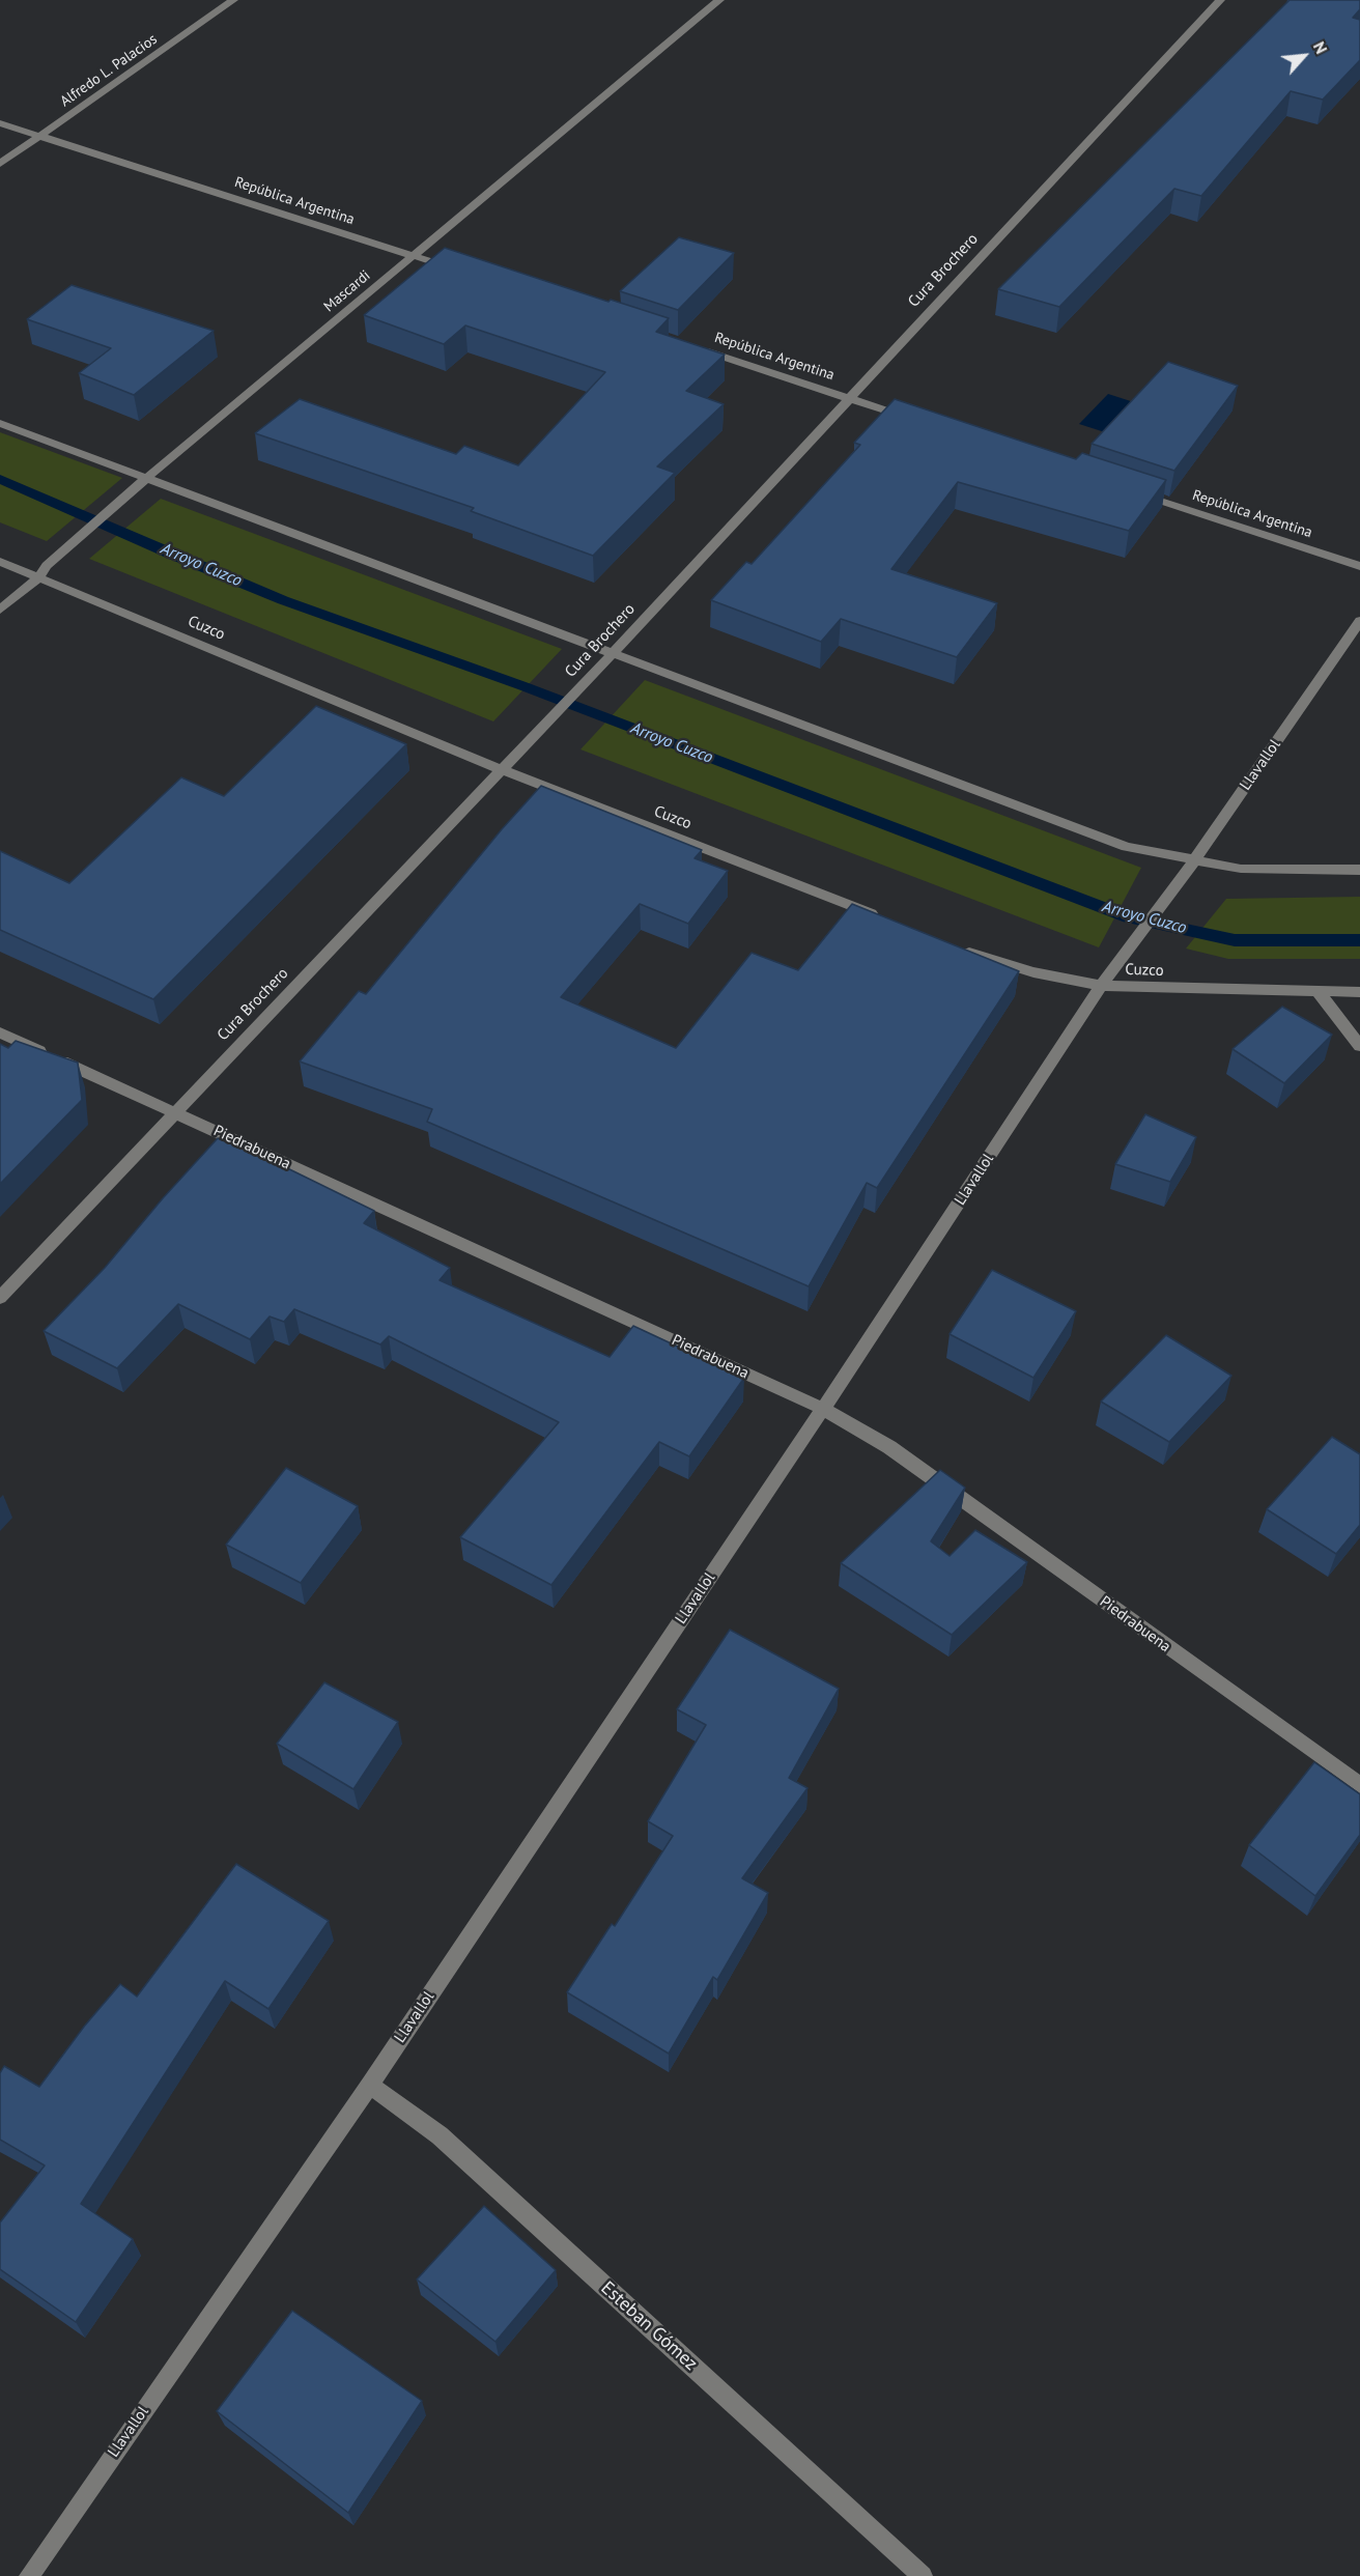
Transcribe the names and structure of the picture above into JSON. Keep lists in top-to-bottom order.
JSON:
{
  "streets": {
    "street": [
      "Alfredo L. Palacios",
      "República Argentina",
      "Cura Brochero",
      "Mascardi",
      "Cuzco",
      "Llavallol",
      "Piedrabuena",
      "Esteban Gómez"
    ]
  },
  "crossings": [
    ["Alfredo L. Palacios", "República Argentina"],
    ["República Argentina", "Cura Brochero"],
    ["República Argentina", "Mascardi"],
    ["Cura Brochero", "Cuzco"],
    ["Cura Brochero", "Piedrabuena"],
    ["Mascardi", "Cuzco"],
    ["Cuzco", "Llavallol"],
    ["Llavallol", "Piedrabuena"],
    ["Llavallol", "Esteban Gómez"]
  ],
  "water": ["Arroyo Cuzco"],
  "north": "top right"
}
